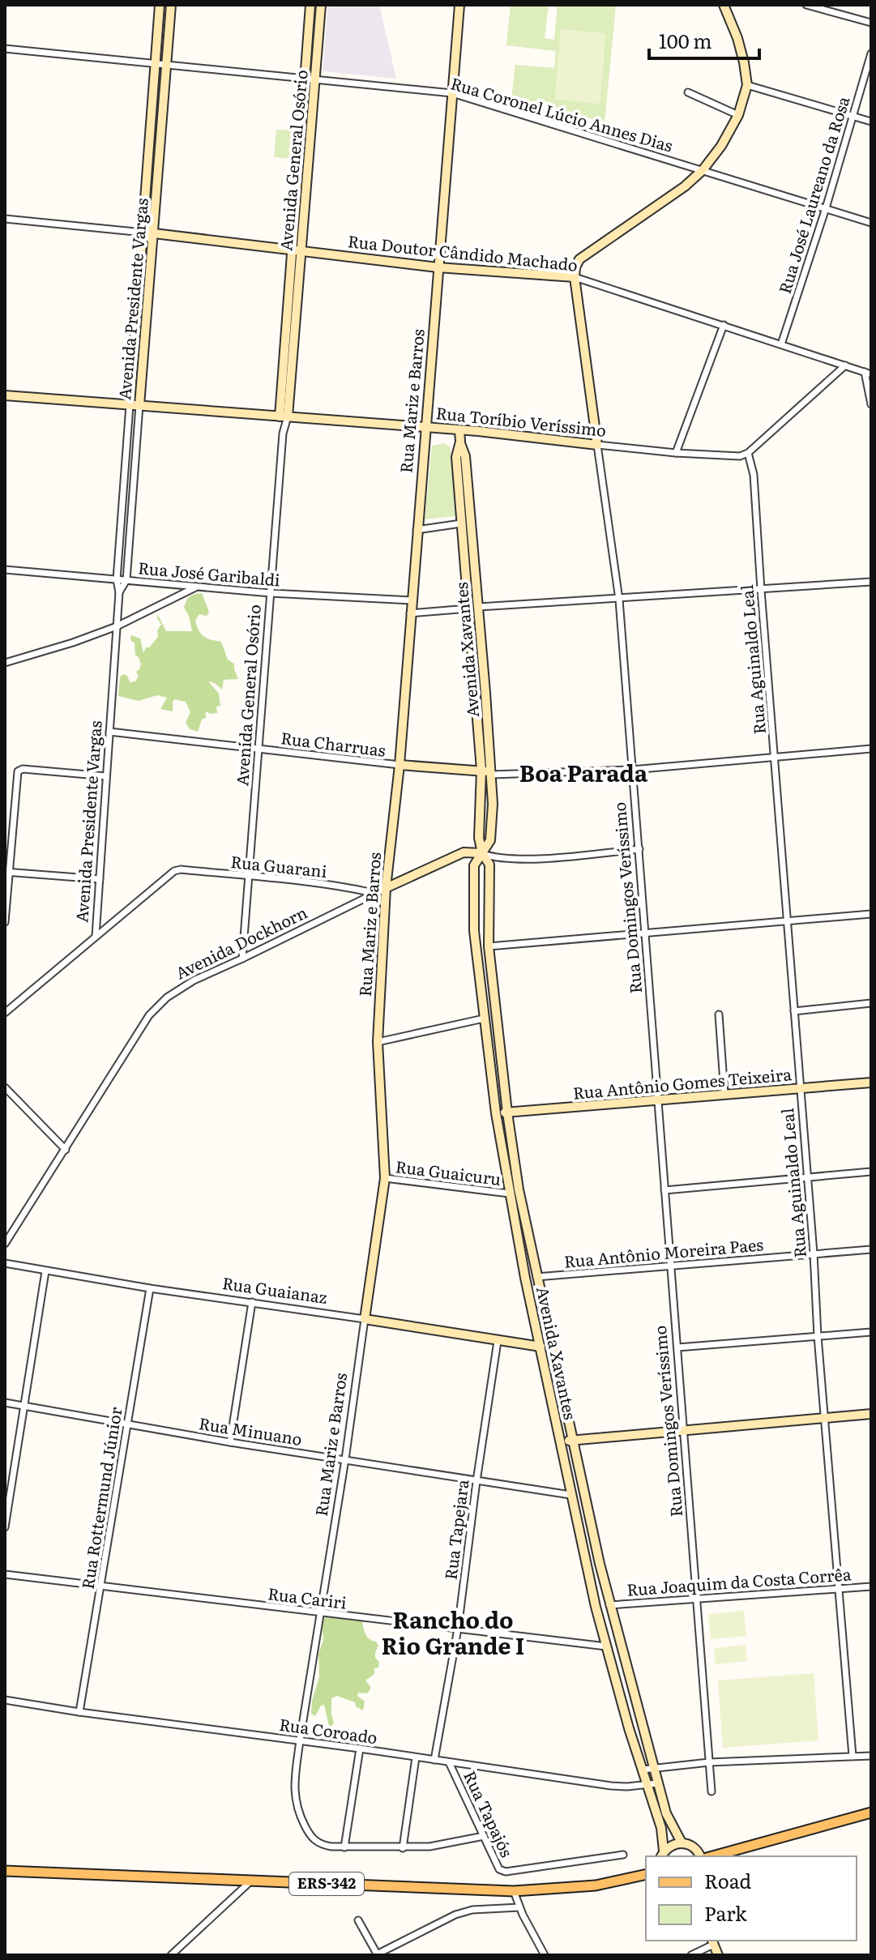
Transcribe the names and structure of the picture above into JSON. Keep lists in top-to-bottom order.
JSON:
{
  "streets": {
    "main road": [
      "Avenida General Osório",
      "Rua Doutor Cândido Machado",
      "Avenida Presidente Vargas",
      "Rua Mariz e Barros",
      "Rua Toríbio Veríssimo",
      "Avenida Xavantes",
      "Rua Domingos Veríssimo",
      "Avenida Dockhorn",
      "Rua Antônio Gomes Teixeira",
      "Rua Guaianaz",
      "ERS-342"
    ],
    "street": [
      "Rua Coronel Lúcio Annes Dias",
      "Rua José Laureano da Rosa",
      "Rua José Garibaldi",
      "Rua Aguinaldo Leal",
      "Rua Charruas",
      "Rua Guarani",
      "Rua Guaicuru",
      "Rua Antônio Moreira Paes",
      "Rua Minuano",
      "Rua Rottermund Júnior",
      "Rua Tapejara",
      "Rua Joaquim da Costa Corrêa",
      "Rua Cariri",
      "Rua Coroado",
      "Rua Tapajós"
    ]
  },
  "crossings": [
    ["Rua Coronel Lúcio Annes Dias", "Avenida General Osório"],
    ["Rua Coronel Lúcio Annes Dias", "Rua José Laureano da Rosa"],
    ["Rua Coronel Lúcio Annes Dias", "Avenida Presidente Vargas"],
    ["Rua Coronel Lúcio Annes Dias", "Rua Mariz e Barros"],
    ["Avenida General Osório", "Rua Doutor Cândido Machado"],
    ["Avenida General Osório", "Rua Toríbio Veríssimo"],
    ["Avenida General Osório", "Rua José Garibaldi"],
    ["Avenida General Osório", "Rua Charruas"],
    ["Avenida General Osório", "Rua Guarani"],
    ["Avenida General Osório", "Avenida Dockhorn"],
    ["Rua José Laureano da Rosa", "Rua Doutor Cândido Machado"],
    ["Rua Doutor Cândido Machado", "Avenida Presidente Vargas"],
    ["Rua Doutor Cândido Machado", "Rua Mariz e Barros"],
    ["Rua Doutor Cândido Machado", "Rua Domingos Veríssimo"],
    ["Avenida Presidente Vargas", "Rua Toríbio Veríssimo"],
    ["Avenida Presidente Vargas", "Rua José Garibaldi"],
    ["Avenida Presidente Vargas", "Rua Charruas"],
    ["Avenida Presidente Vargas", "Rua Guarani"],
    ["Rua Mariz e Barros", "Rua Toríbio Veríssimo"],
    ["Rua Mariz e Barros", "Rua José Garibaldi"],
    ["Rua Mariz e Barros", "Rua Charruas"],
    ["Rua Mariz e Barros", "Avenida Dockhorn"],
    ["Rua Mariz e Barros", "Rua Guaicuru"],
    ["Rua Mariz e Barros", "Rua Guaianaz"],
    ["Rua Mariz e Barros", "Rua Minuano"],
    ["Rua Mariz e Barros", "Rua Cariri"],
    ["Rua Mariz e Barros", "Rua Coroado"],
    ["Rua Toríbio Veríssimo", "Avenida Xavantes"],
    ["Rua Toríbio Veríssimo", "Rua Aguinaldo Leal"],
    ["Rua Toríbio Veríssimo", "Rua Domingos Veríssimo"],
    ["Avenida Xavantes", "Avenida Dockhorn"],
    ["Avenida Xavantes", "Rua Antônio Gomes Teixeira"],
    ["Avenida Xavantes", "Rua Guaicuru"],
    ["Avenida Xavantes", "Rua Antônio Moreira Paes"],
    ["Avenida Xavantes", "Rua Guaianaz"],
    ["Avenida Xavantes", "Rua Minuano"],
    ["Avenida Xavantes", "Rua Joaquim da Costa Corrêa"],
    ["Avenida Xavantes", "Rua Cariri"],
    ["Avenida Xavantes", "Rua Coroado"],
    ["Rua Aguinaldo Leal", "Rua Antônio Gomes Teixeira"],
    ["Rua Aguinaldo Leal", "Rua Antônio Moreira Paes"],
    ["Rua Aguinaldo Leal", "Rua Joaquim da Costa Corrêa"],
    ["Rua Guarani", "Avenida Dockhorn"],
    ["Rua Domingos Veríssimo", "Rua Antônio Gomes Teixeira"],
    ["Rua Domingos Veríssimo", "Rua Antônio Moreira Paes"],
    ["Rua Domingos Veríssimo", "Rua Joaquim da Costa Corrêa"],
    ["Rua Guaianaz", "Rua Rottermund Júnior"],
    ["Rua Guaianaz", "Rua Tapejara"],
    ["Rua Minuano", "Rua Rottermund Júnior"],
    ["Rua Minuano", "Rua Tapejara"],
    ["Rua Rottermund Júnior", "Rua Cariri"],
    ["Rua Rottermund Júnior", "Rua Coroado"],
    ["Rua Tapejara", "Rua Cariri"],
    ["Rua Tapejara", "Rua Coroado"],
    ["Rua Coroado", "Rua Tapajós"]
  ],
  "districts": ["Boa Parada", "Rancho do Rio Grande I"],
  "legend": ["Road", "Park"],
  "scale_bar": "100 m"
}
